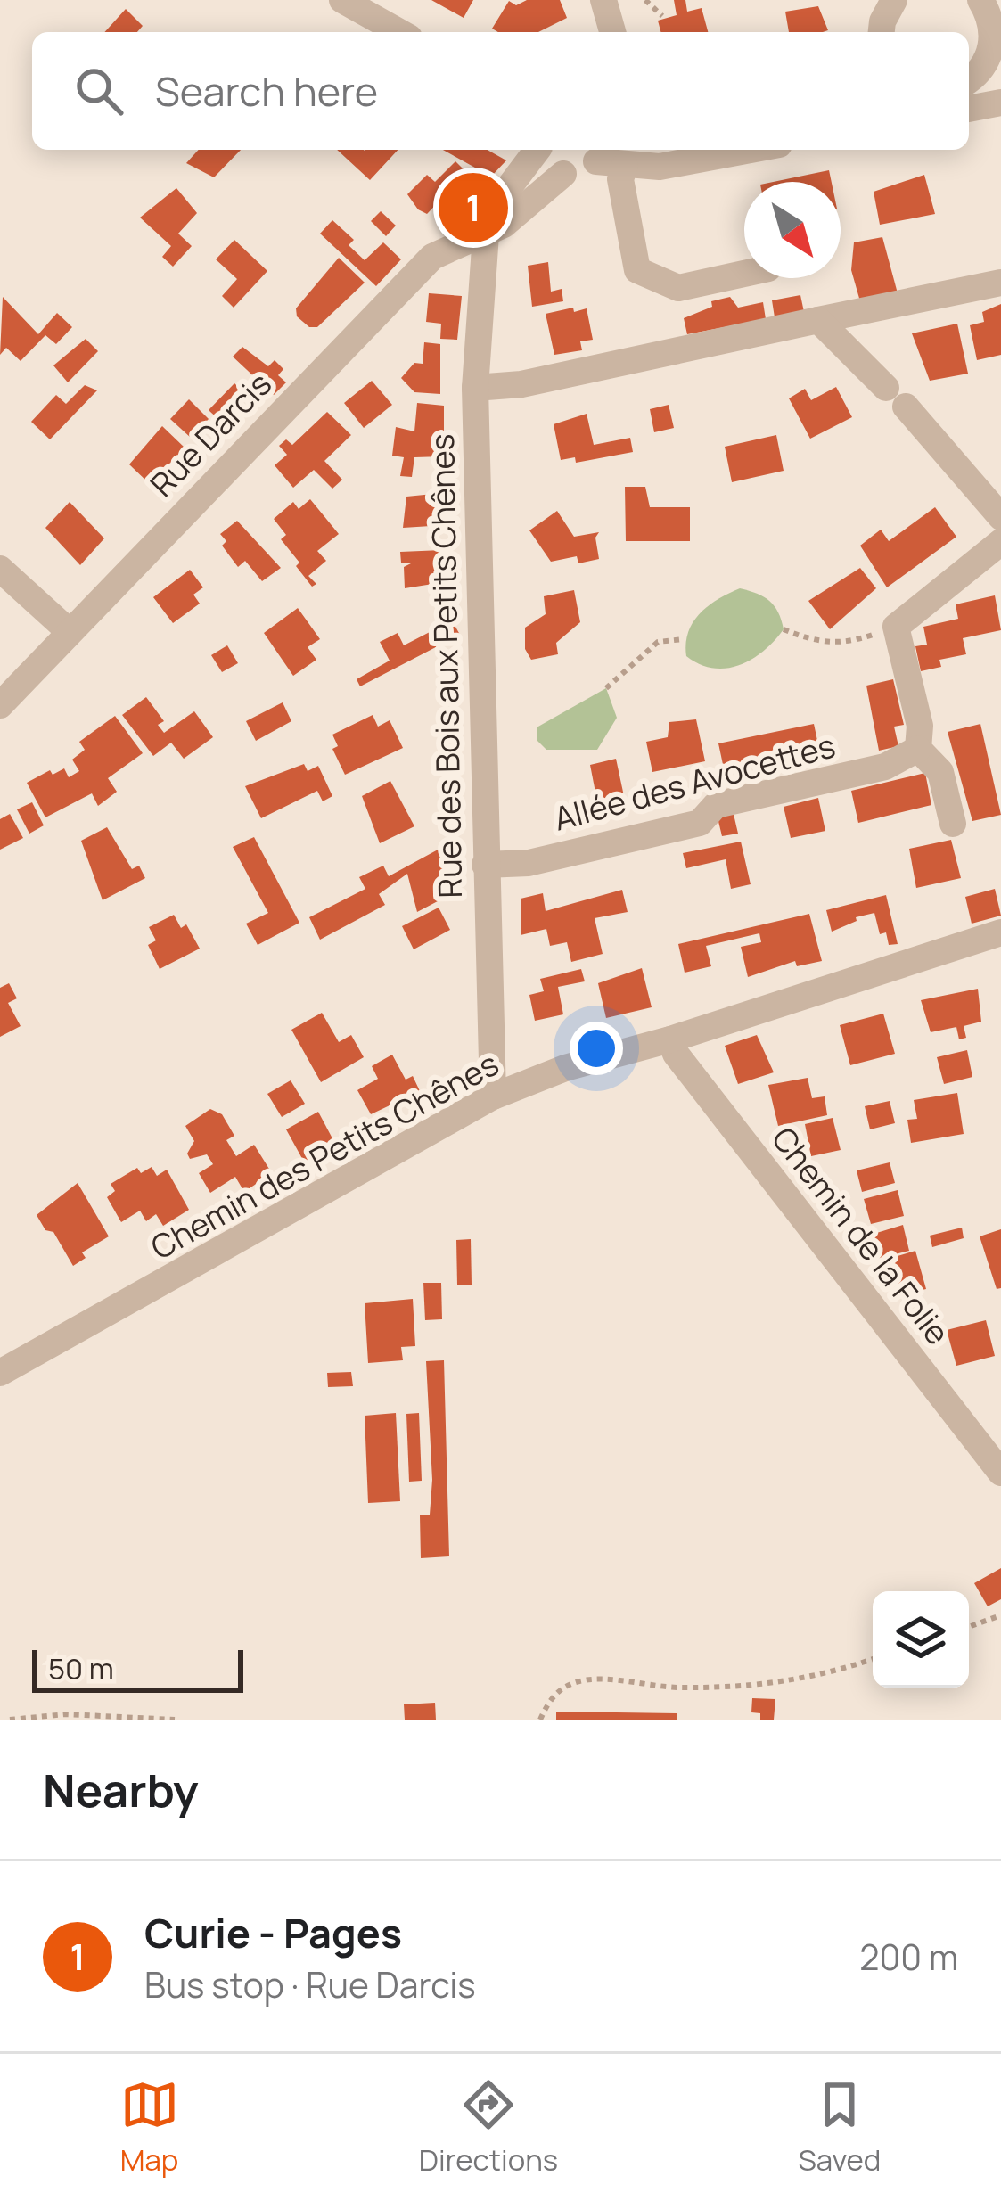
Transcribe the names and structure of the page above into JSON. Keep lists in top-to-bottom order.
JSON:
{
  "streets": {
    "street": [
      "Rue Darcis",
      "Rue des Bois aux Petits Chênes",
      "Allée des Avocettes",
      "Chemin des Petits Chênes",
      "Chemin de la Folie"
    ]
  },
  "crossings": [
    ["Rue Darcis", "Rue des Bois aux Petits Chênes"],
    ["Rue des Bois aux Petits Chênes", "Allée des Avocettes"],
    ["Rue des Bois aux Petits Chênes", "Chemin des Petits Chênes"],
    ["Chemin des Petits Chênes", "Chemin de la Folie"]
  ],
  "scale_bar": "50 m",
  "north": "bottom right",
  "page": {
    "search": "Search here",
    "pins": "1",
    "scale": "50 m",
    "heading": "Nearby",
    "list": [
      {
        "mark": "1",
        "name": "Curie - Pages",
        "note": "Bus stop · Rue Darcis",
        "value": "200 m"
      }
    ],
    "nav": ["Map", "Directions", "Saved"]
  }
}
